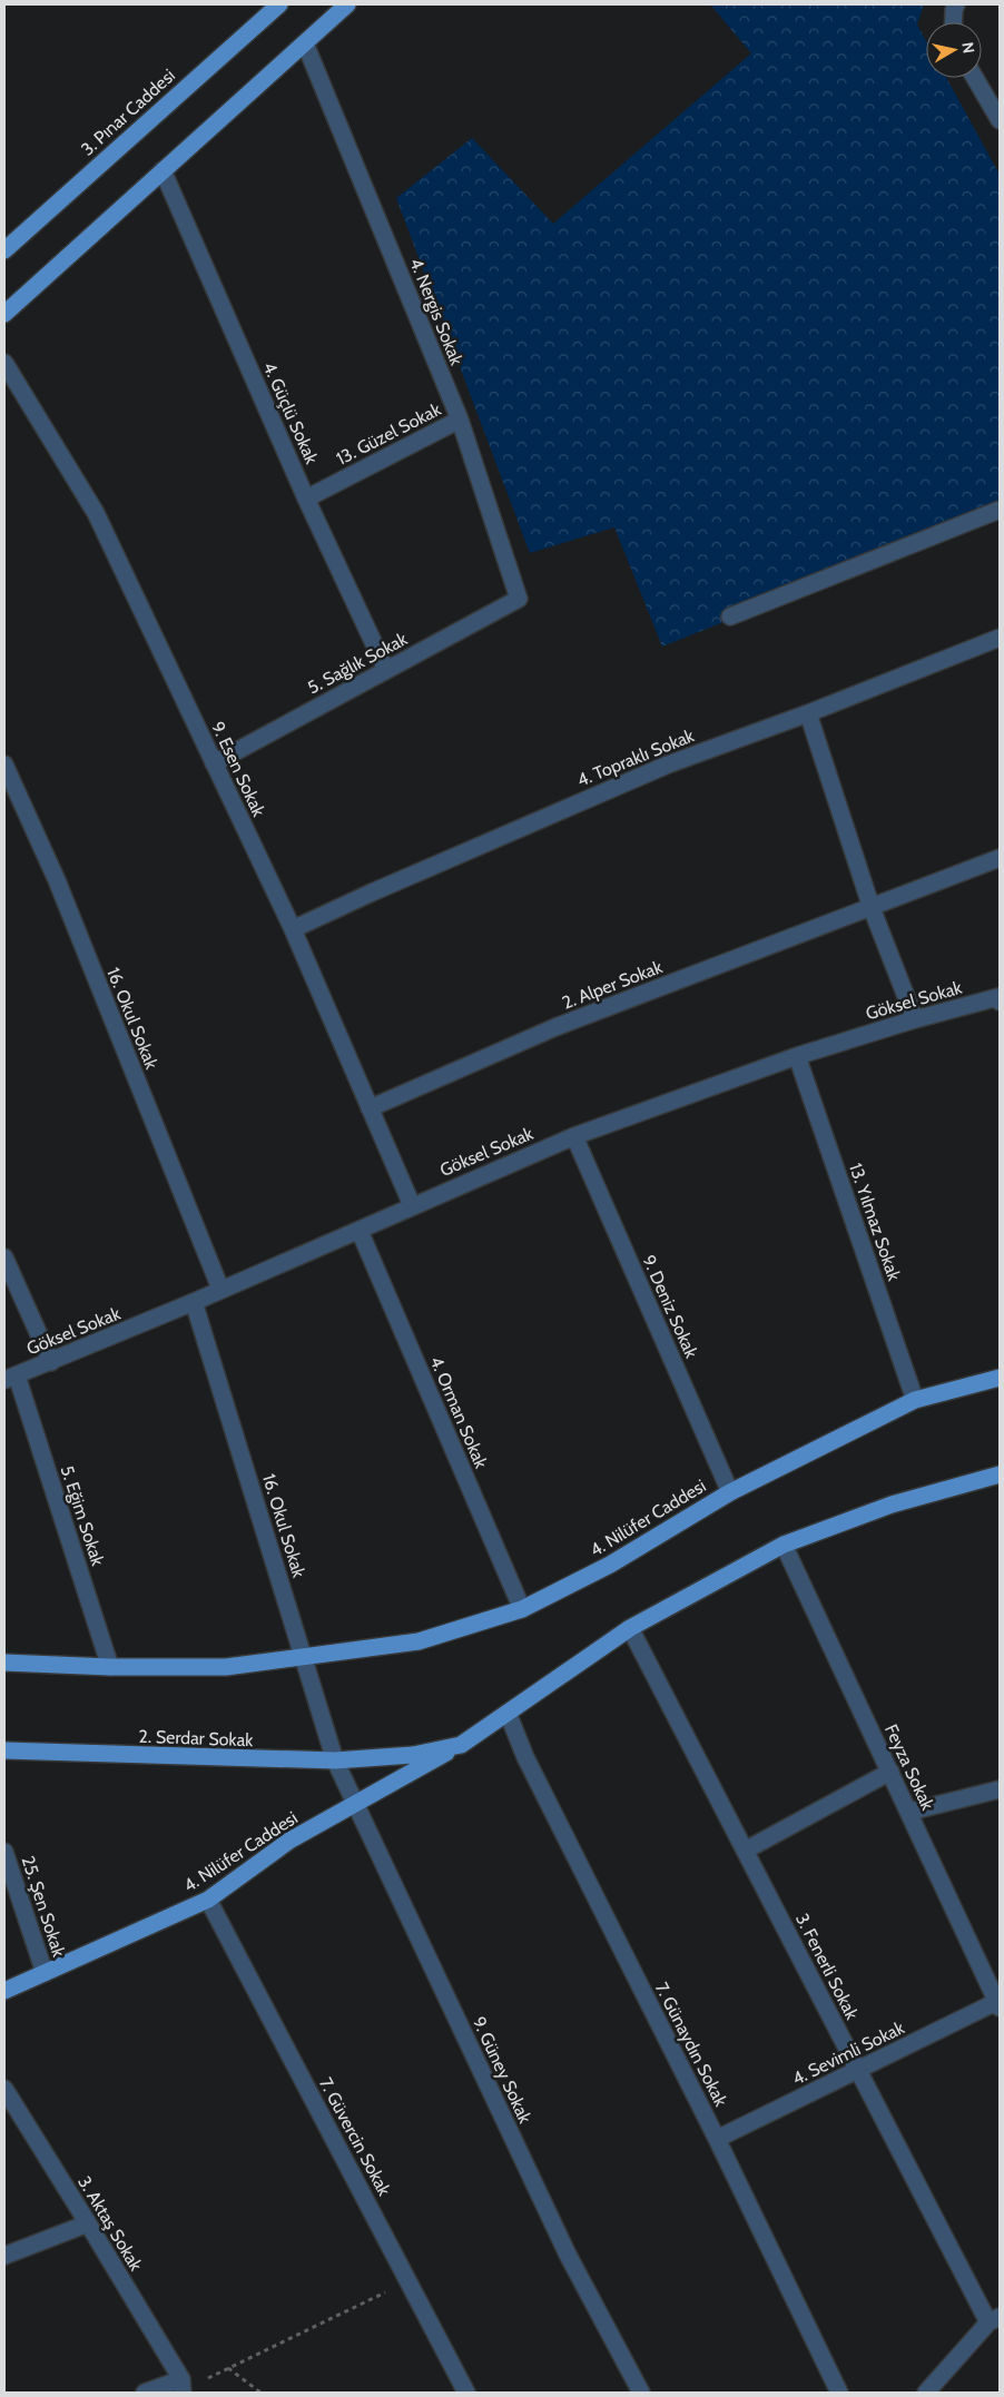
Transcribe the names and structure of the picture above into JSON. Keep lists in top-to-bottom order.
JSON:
{
  "streets": {
    "main road": ["3. Pınar Caddesi", "4. Nilüfer Caddesi", "2. Serdar Sokak"],
    "street": [
      "4. Nergis Sokak",
      "4. Güçlü Sokak",
      "13. Güzel Sokak",
      "5. Sağlık Sokak",
      "4. Topraklı Sokak",
      "9. Esen Sokak",
      "2. Alper Sokak",
      "Göksel Sokak",
      "16. Okul Sokak",
      "13. Yılmaz Sokak",
      "9. Deniz Sokak",
      "4. Orman Sokak",
      "5. Eğim Sokak",
      "Feyza Sokak",
      "25. Şen Sokak",
      "3. Fenerli Sokak",
      "7. Günaydın Sokak",
      "4. Sevimli Sokak",
      "9. Güney Sokak",
      "7. Güvercin Sokak",
      "3. Aktaş Sokak"
    ]
  },
  "crossings": [
    ["4. Nergis Sokak", "13. Güzel Sokak"],
    ["4. Nergis Sokak", "5. Sağlık Sokak"],
    ["4. Güçlü Sokak", "13. Güzel Sokak"],
    ["4. Güçlü Sokak", "5. Sağlık Sokak"],
    ["5. Sağlık Sokak", "9. Esen Sokak"],
    ["4. Topraklı Sokak", "9. Esen Sokak"],
    ["9. Esen Sokak", "2. Alper Sokak"],
    ["9. Esen Sokak", "Göksel Sokak"],
    ["Göksel Sokak", "16. Okul Sokak"],
    ["Göksel Sokak", "13. Yılmaz Sokak"],
    ["Göksel Sokak", "9. Deniz Sokak"],
    ["Göksel Sokak", "4. Orman Sokak"],
    ["Göksel Sokak", "5. Eğim Sokak"],
    ["16. Okul Sokak", "4. Nilüfer Caddesi"],
    ["16. Okul Sokak", "2. Serdar Sokak"],
    ["16. Okul Sokak", "9. Güney Sokak"],
    ["13. Yılmaz Sokak", "4. Nilüfer Caddesi"],
    ["9. Deniz Sokak", "4. Nilüfer Caddesi"],
    ["4. Orman Sokak", "4. Nilüfer Caddesi"],
    ["4. Nilüfer Caddesi", "2. Serdar Sokak"],
    ["4. Nilüfer Caddesi", "Feyza Sokak"],
    ["4. Nilüfer Caddesi", "25. Şen Sokak"],
    ["4. Nilüfer Caddesi", "3. Fenerli Sokak"],
    ["4. Nilüfer Caddesi", "7. Günaydın Sokak"],
    ["4. Nilüfer Caddesi", "9. Güney Sokak"],
    ["4. Nilüfer Caddesi", "7. Güvercin Sokak"],
    ["2. Serdar Sokak", "9. Güney Sokak"],
    ["Feyza Sokak", "4. Sevimli Sokak"],
    ["3. Fenerli Sokak", "4. Sevimli Sokak"],
    ["7. Günaydın Sokak", "4. Sevimli Sokak"]
  ],
  "north": "right"
}
